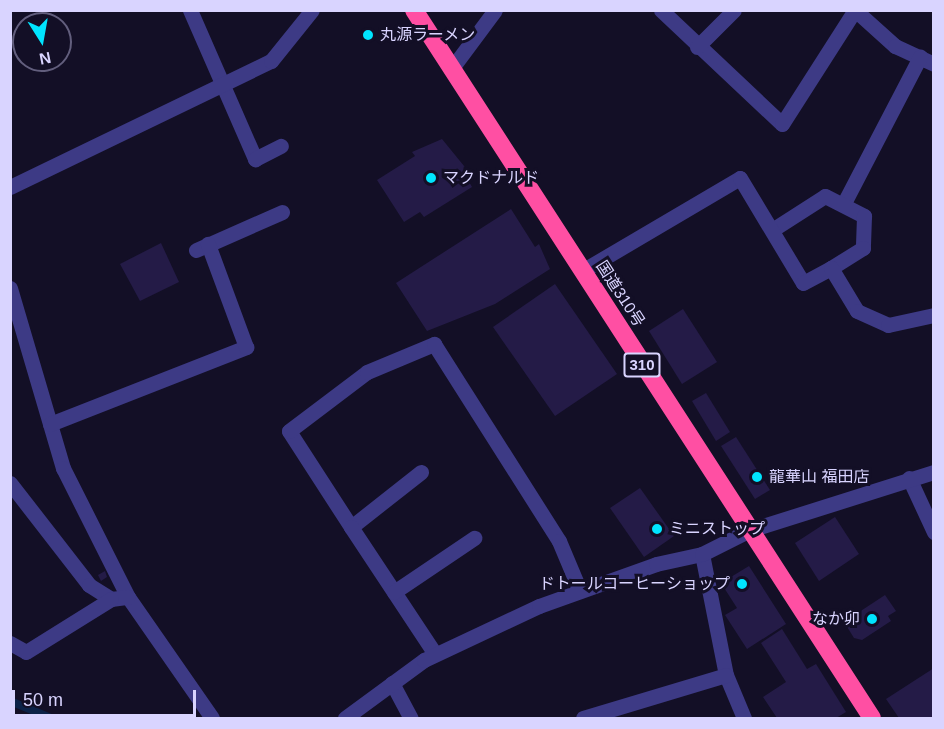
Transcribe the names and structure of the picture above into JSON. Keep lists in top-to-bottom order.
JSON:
{
  "streets": {
    "highway": ["国道310号", "310"]
  },
  "places": [
    "丸源ラーメン",
    "マクドナルド",
    "龍華山 福田店",
    "ミニストップ",
    "ドトールコーヒーショップ",
    "なか卯"
  ],
  "scale_bar": "50 m",
  "north": "bottom"
}
